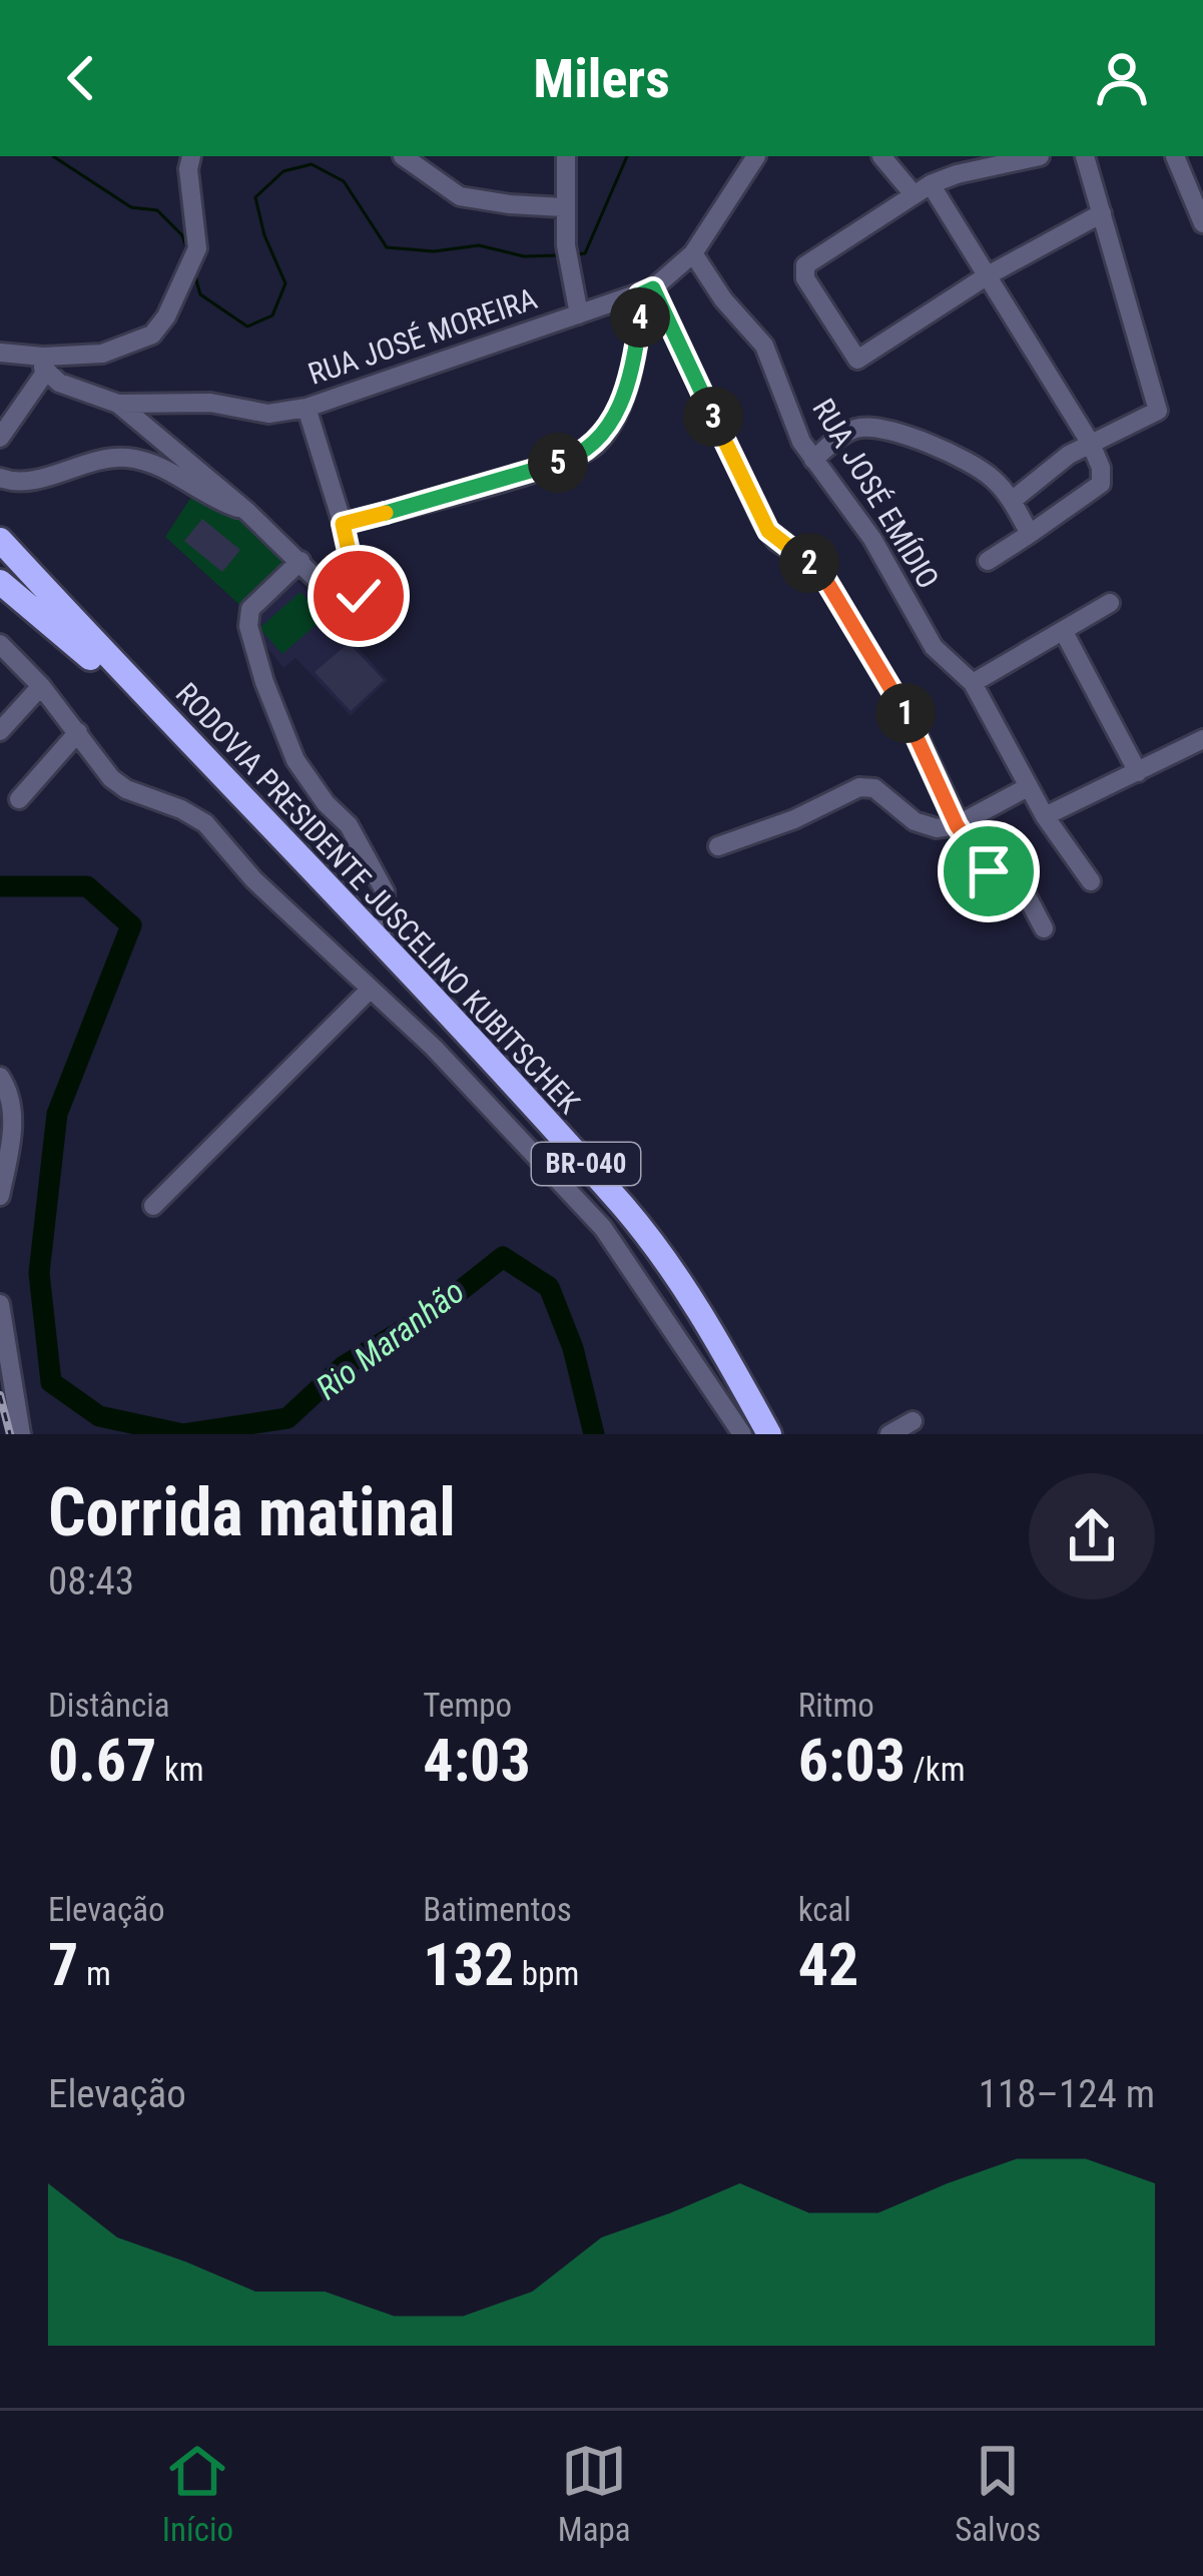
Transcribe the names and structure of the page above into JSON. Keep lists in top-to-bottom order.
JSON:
{
  "streets": {
    "highway": ["RODOVIA PRESIDENTE JUSCELINO KUBITSCHEK", "BR-040"],
    "street": ["RUA JOSÉ MOREIRA", "RUA JOSÉ EMÍDIO"]
  },
  "crossings": [
    ["RUA JOSÉ MOREIRA", "RUA JOSÉ EMÍDIO"]
  ],
  "water": ["Rio Maranhão"],
  "page": {
    "header": "Milers",
    "pins": [
      "4",
      "3",
      "5",
      "2",
      "1"
    ],
    "heading": ["Corrida matinal", "08:43"],
    "stats": [
      ["Distância", "0.67 km"],
      ["Tempo", "4:03"],
      ["Ritmo", "6:03 /km"],
      ["Elevação", "7 m"],
      ["Batimentos", "132 bpm"],
      ["kcal", "42"]
    ],
    "chart": ["Elevação", "118–124 m"],
    "tabs": ["Início", "Mapa", "Salvos"]
  }
}
